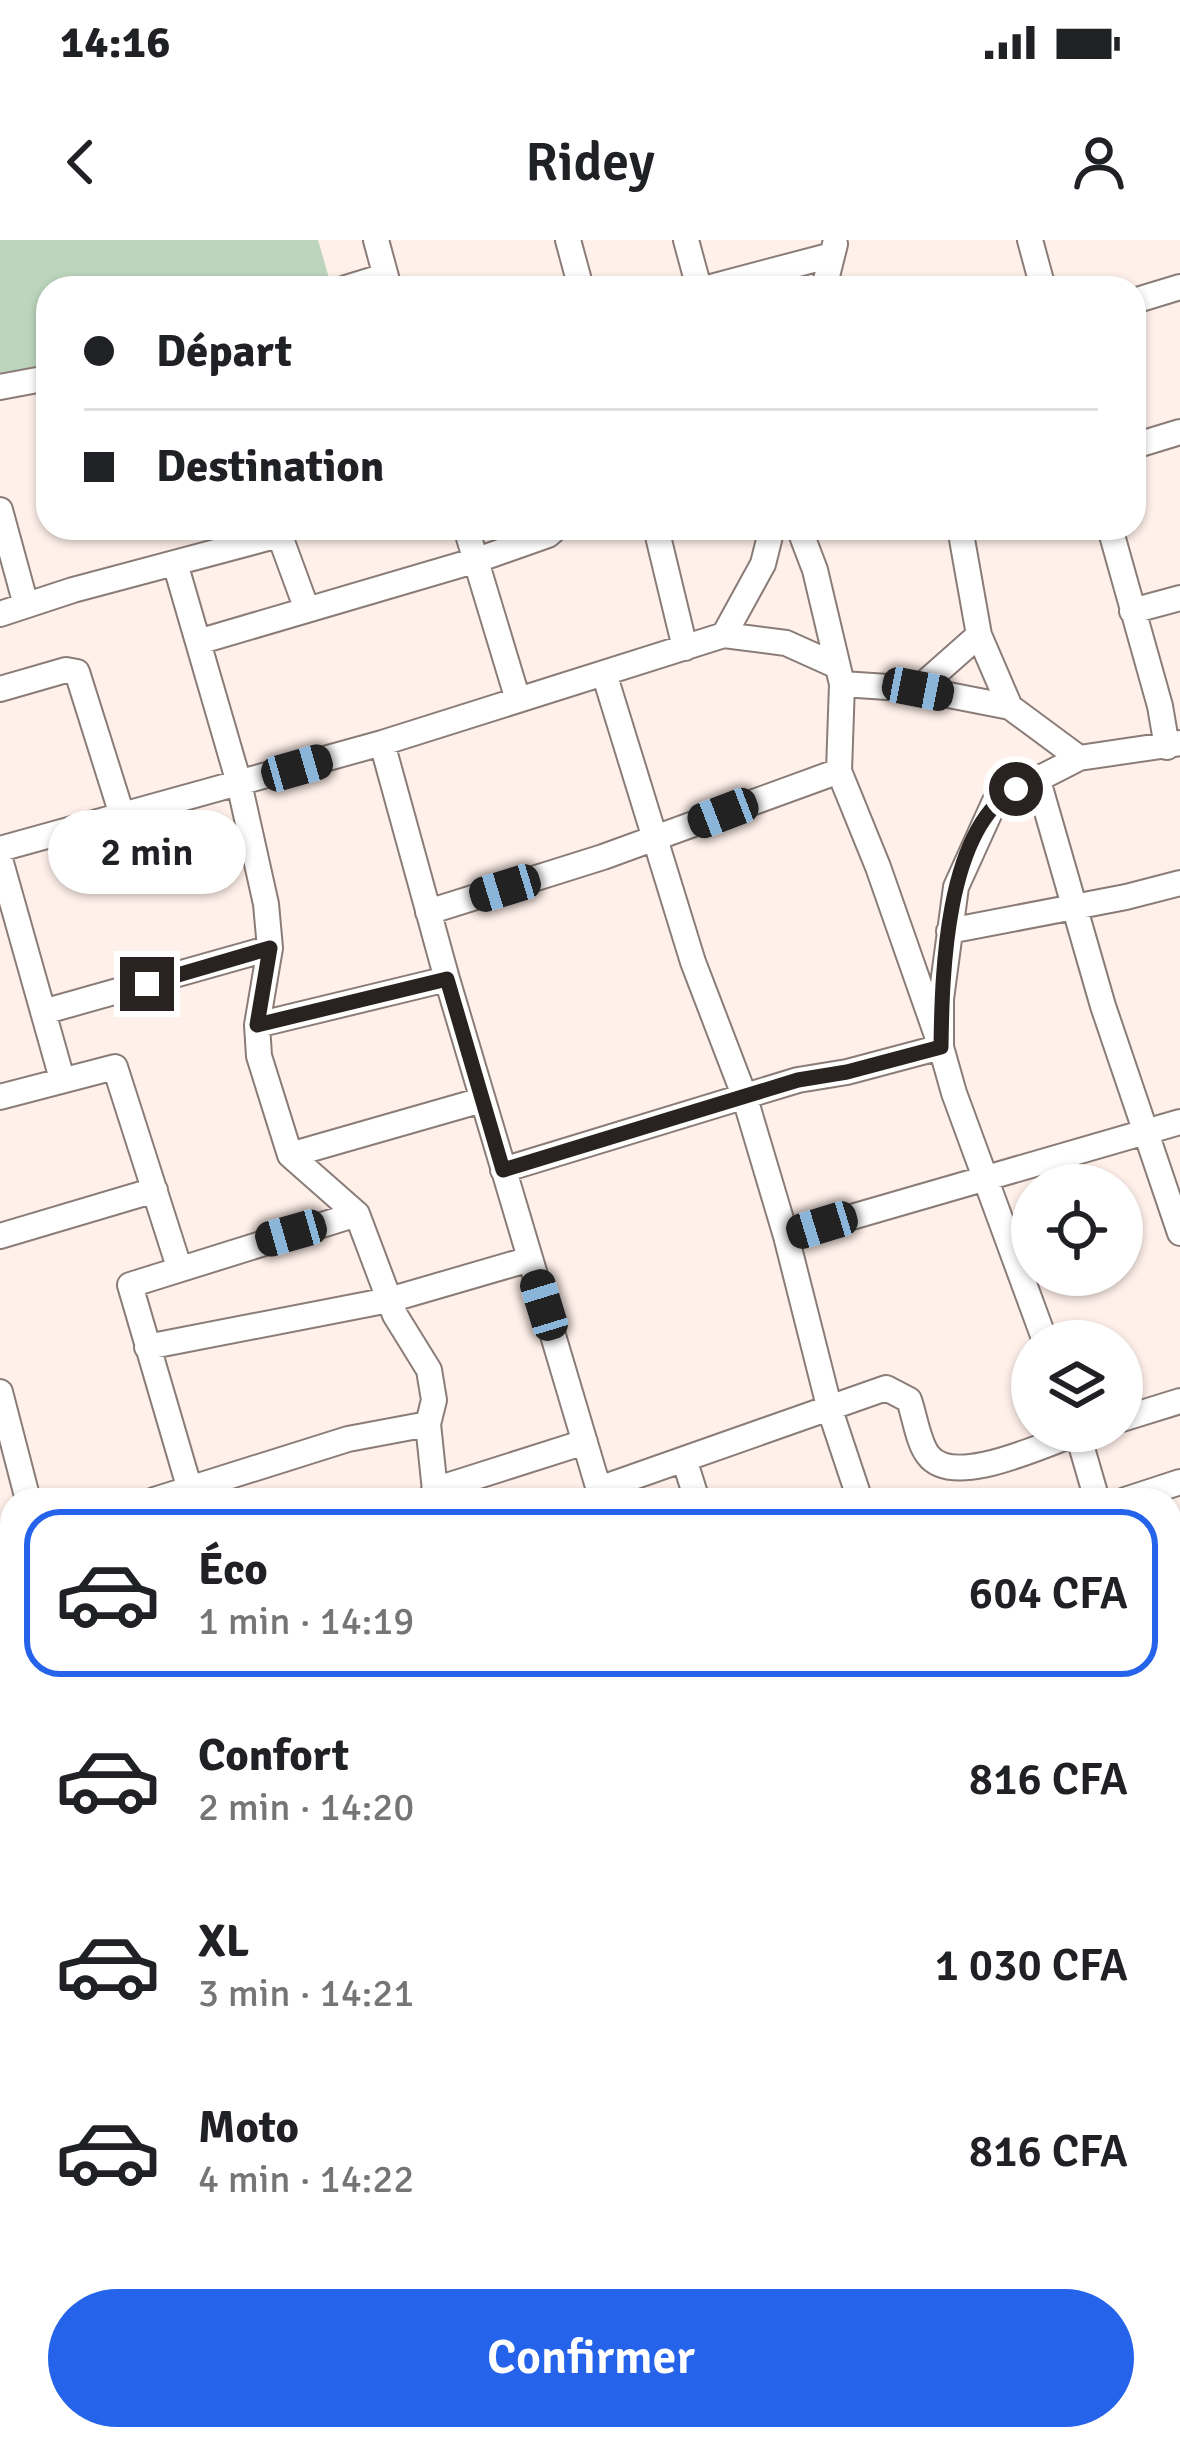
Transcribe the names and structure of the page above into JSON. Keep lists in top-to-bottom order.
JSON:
{
  "page": {
    "status": "14:16",
    "header": "Ridey",
    "banner": ["Départ", "Destination"],
    "bubble": "2 min",
    "list": [
      {
        "name": "Éco",
        "note": "1 min · 14:19",
        "value": "604 CFA"
      },
      {
        "name": "Confort",
        "note": "2 min · 14:20",
        "value": "816 CFA"
      },
      {
        "name": "XL",
        "note": "3 min · 14:21",
        "value": "1 030 CFA"
      },
      {
        "name": "Moto",
        "note": "4 min · 14:22",
        "value": "816 CFA"
      }
    ],
    "buttons": "Confirmer"
  }
}
